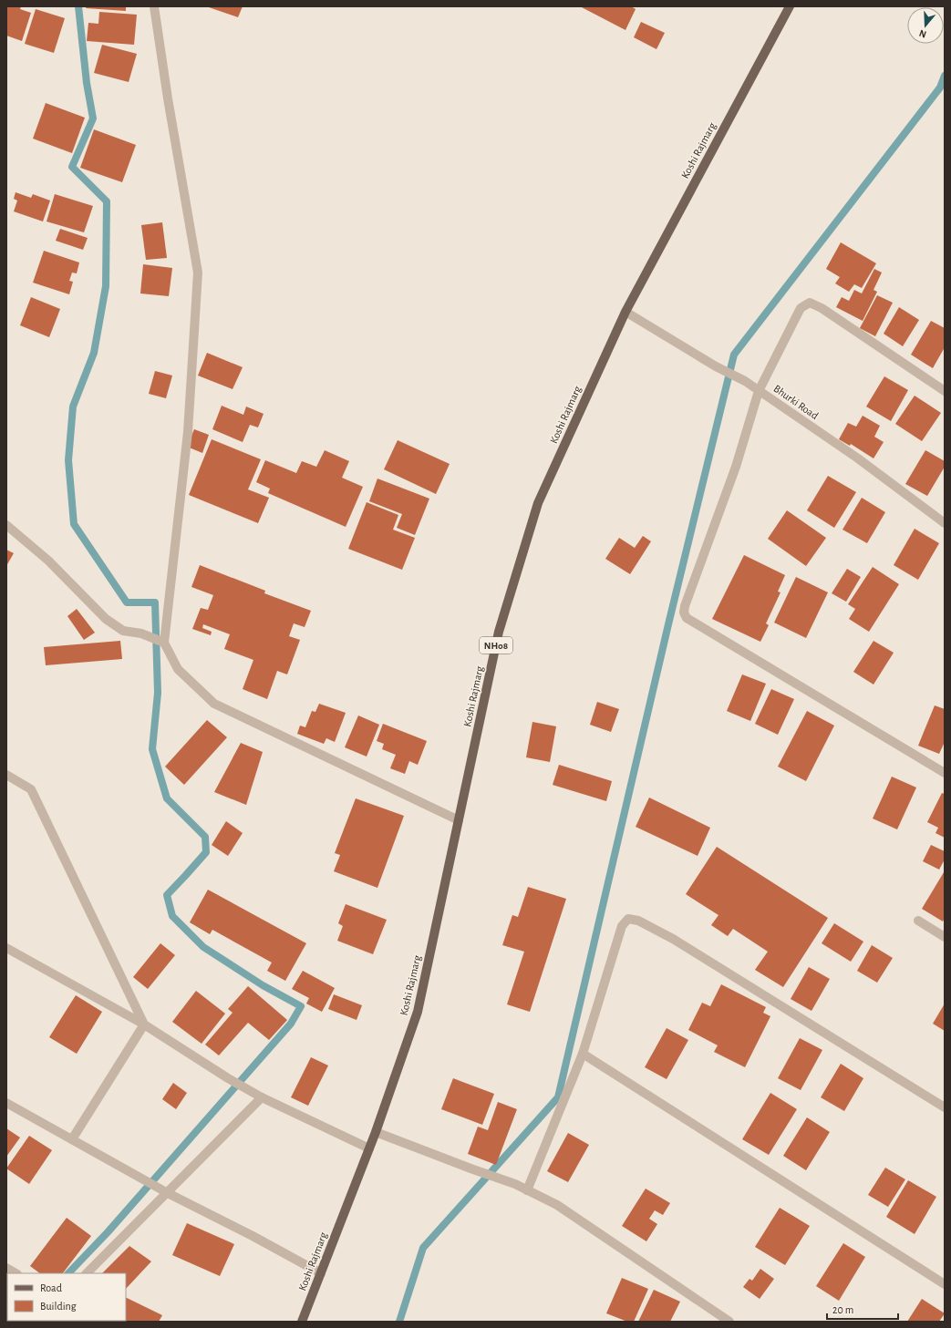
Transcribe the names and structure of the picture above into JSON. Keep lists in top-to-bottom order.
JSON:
{
  "streets": {
    "main road": ["Koshi Rajmarg", "NH08"],
    "street": ["Bhurki Road"]
  },
  "crossings": [
    ["Koshi Rajmarg", "Bhurki Road"]
  ],
  "legend": ["Road", "Building"],
  "scale_bar": "20 m",
  "north": "bottom"
}
